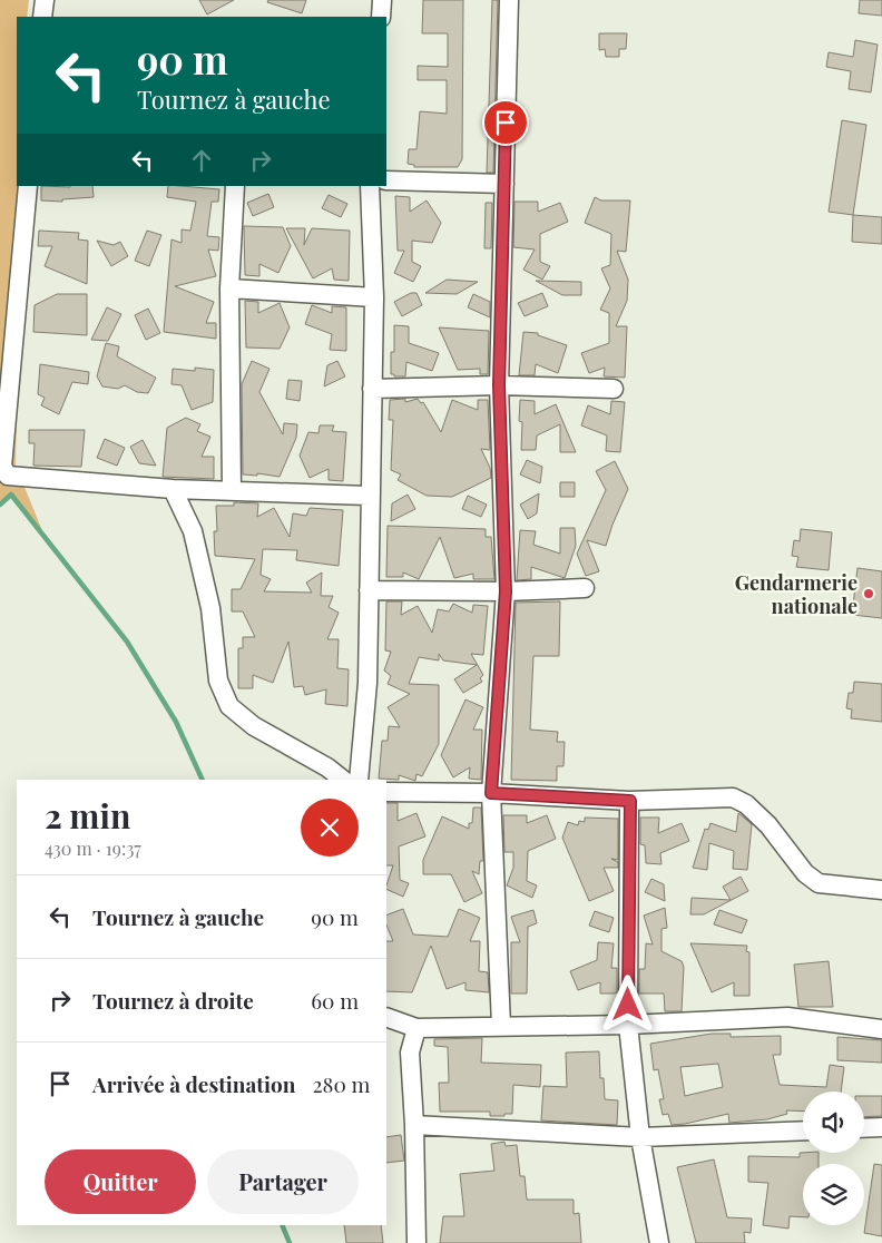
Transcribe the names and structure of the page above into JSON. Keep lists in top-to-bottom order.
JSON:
{
  "places": ["Gendarmerie nationale"],
  "page": {
    "turn": ["90 m", "Tournez à gauche"],
    "heading": ["2 min", "430 m · 19:37"],
    "list": [
      {
        "name": "Tournez à gauche",
        "value": "90 m"
      },
      {
        "name": "Tournez à droite",
        "value": "60 m"
      },
      {
        "name": "Arrivée à destination",
        "value": "280 m"
      }
    ],
    "buttons": ["Quitter", "Partager"]
  }
}
